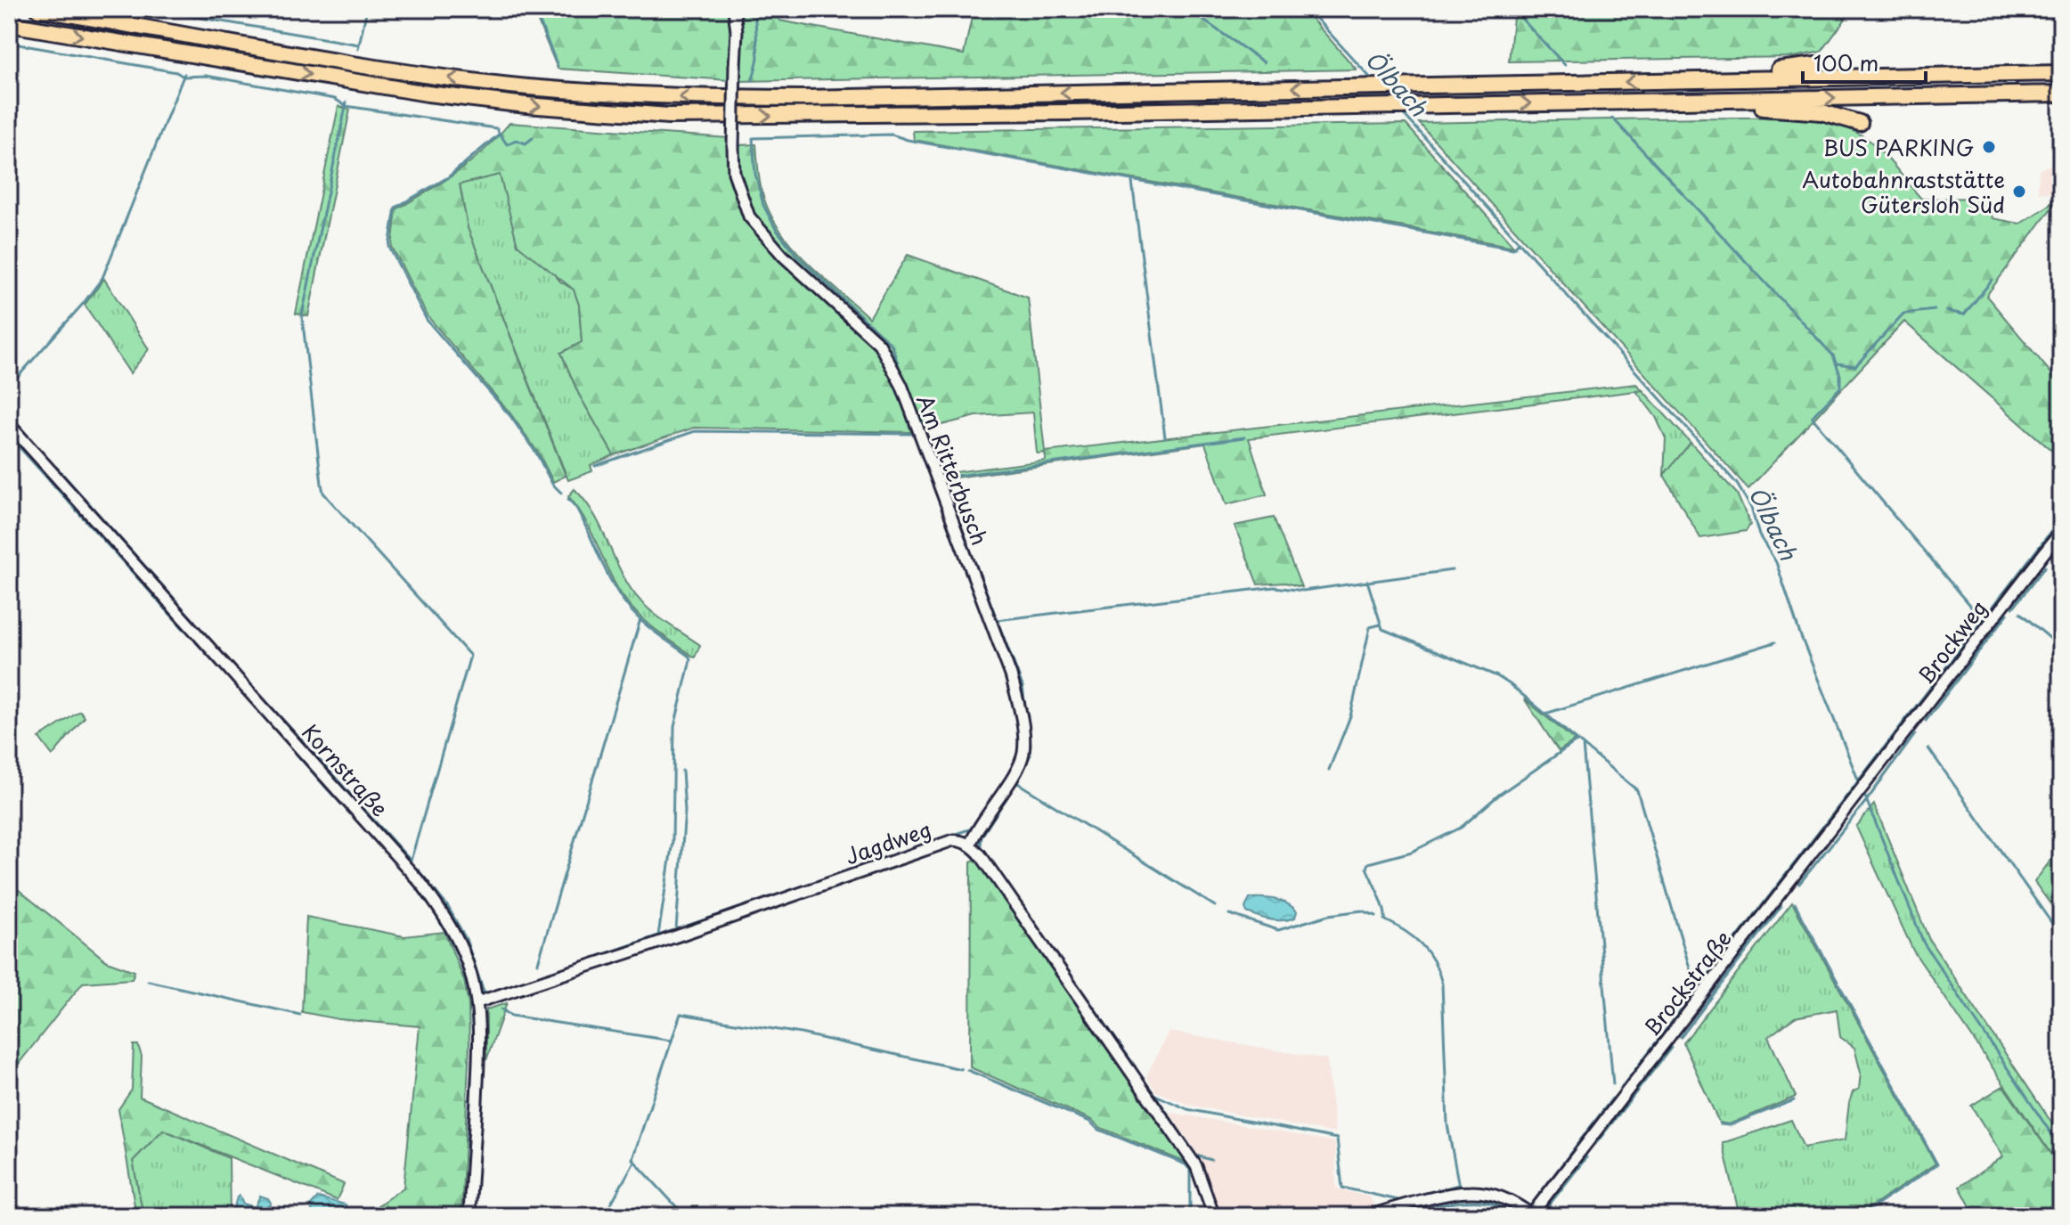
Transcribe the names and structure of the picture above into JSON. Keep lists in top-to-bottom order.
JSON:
{
  "streets": {
    "street": [
      "Am Ritterbusch",
      "Brockweg",
      "Kornstraße",
      "Jagdweg",
      "Brockstraße"
    ]
  },
  "crossings": [
    ["Am Ritterbusch", "Jagdweg"],
    ["Brockweg", "Brockstraße"],
    ["Kornstraße", "Jagdweg"]
  ],
  "water": ["Ölbach"],
  "places": ["BUS PARKING", "Autobahnraststätte Gütersloh Süd"],
  "scale_bar": "100 m"
}
